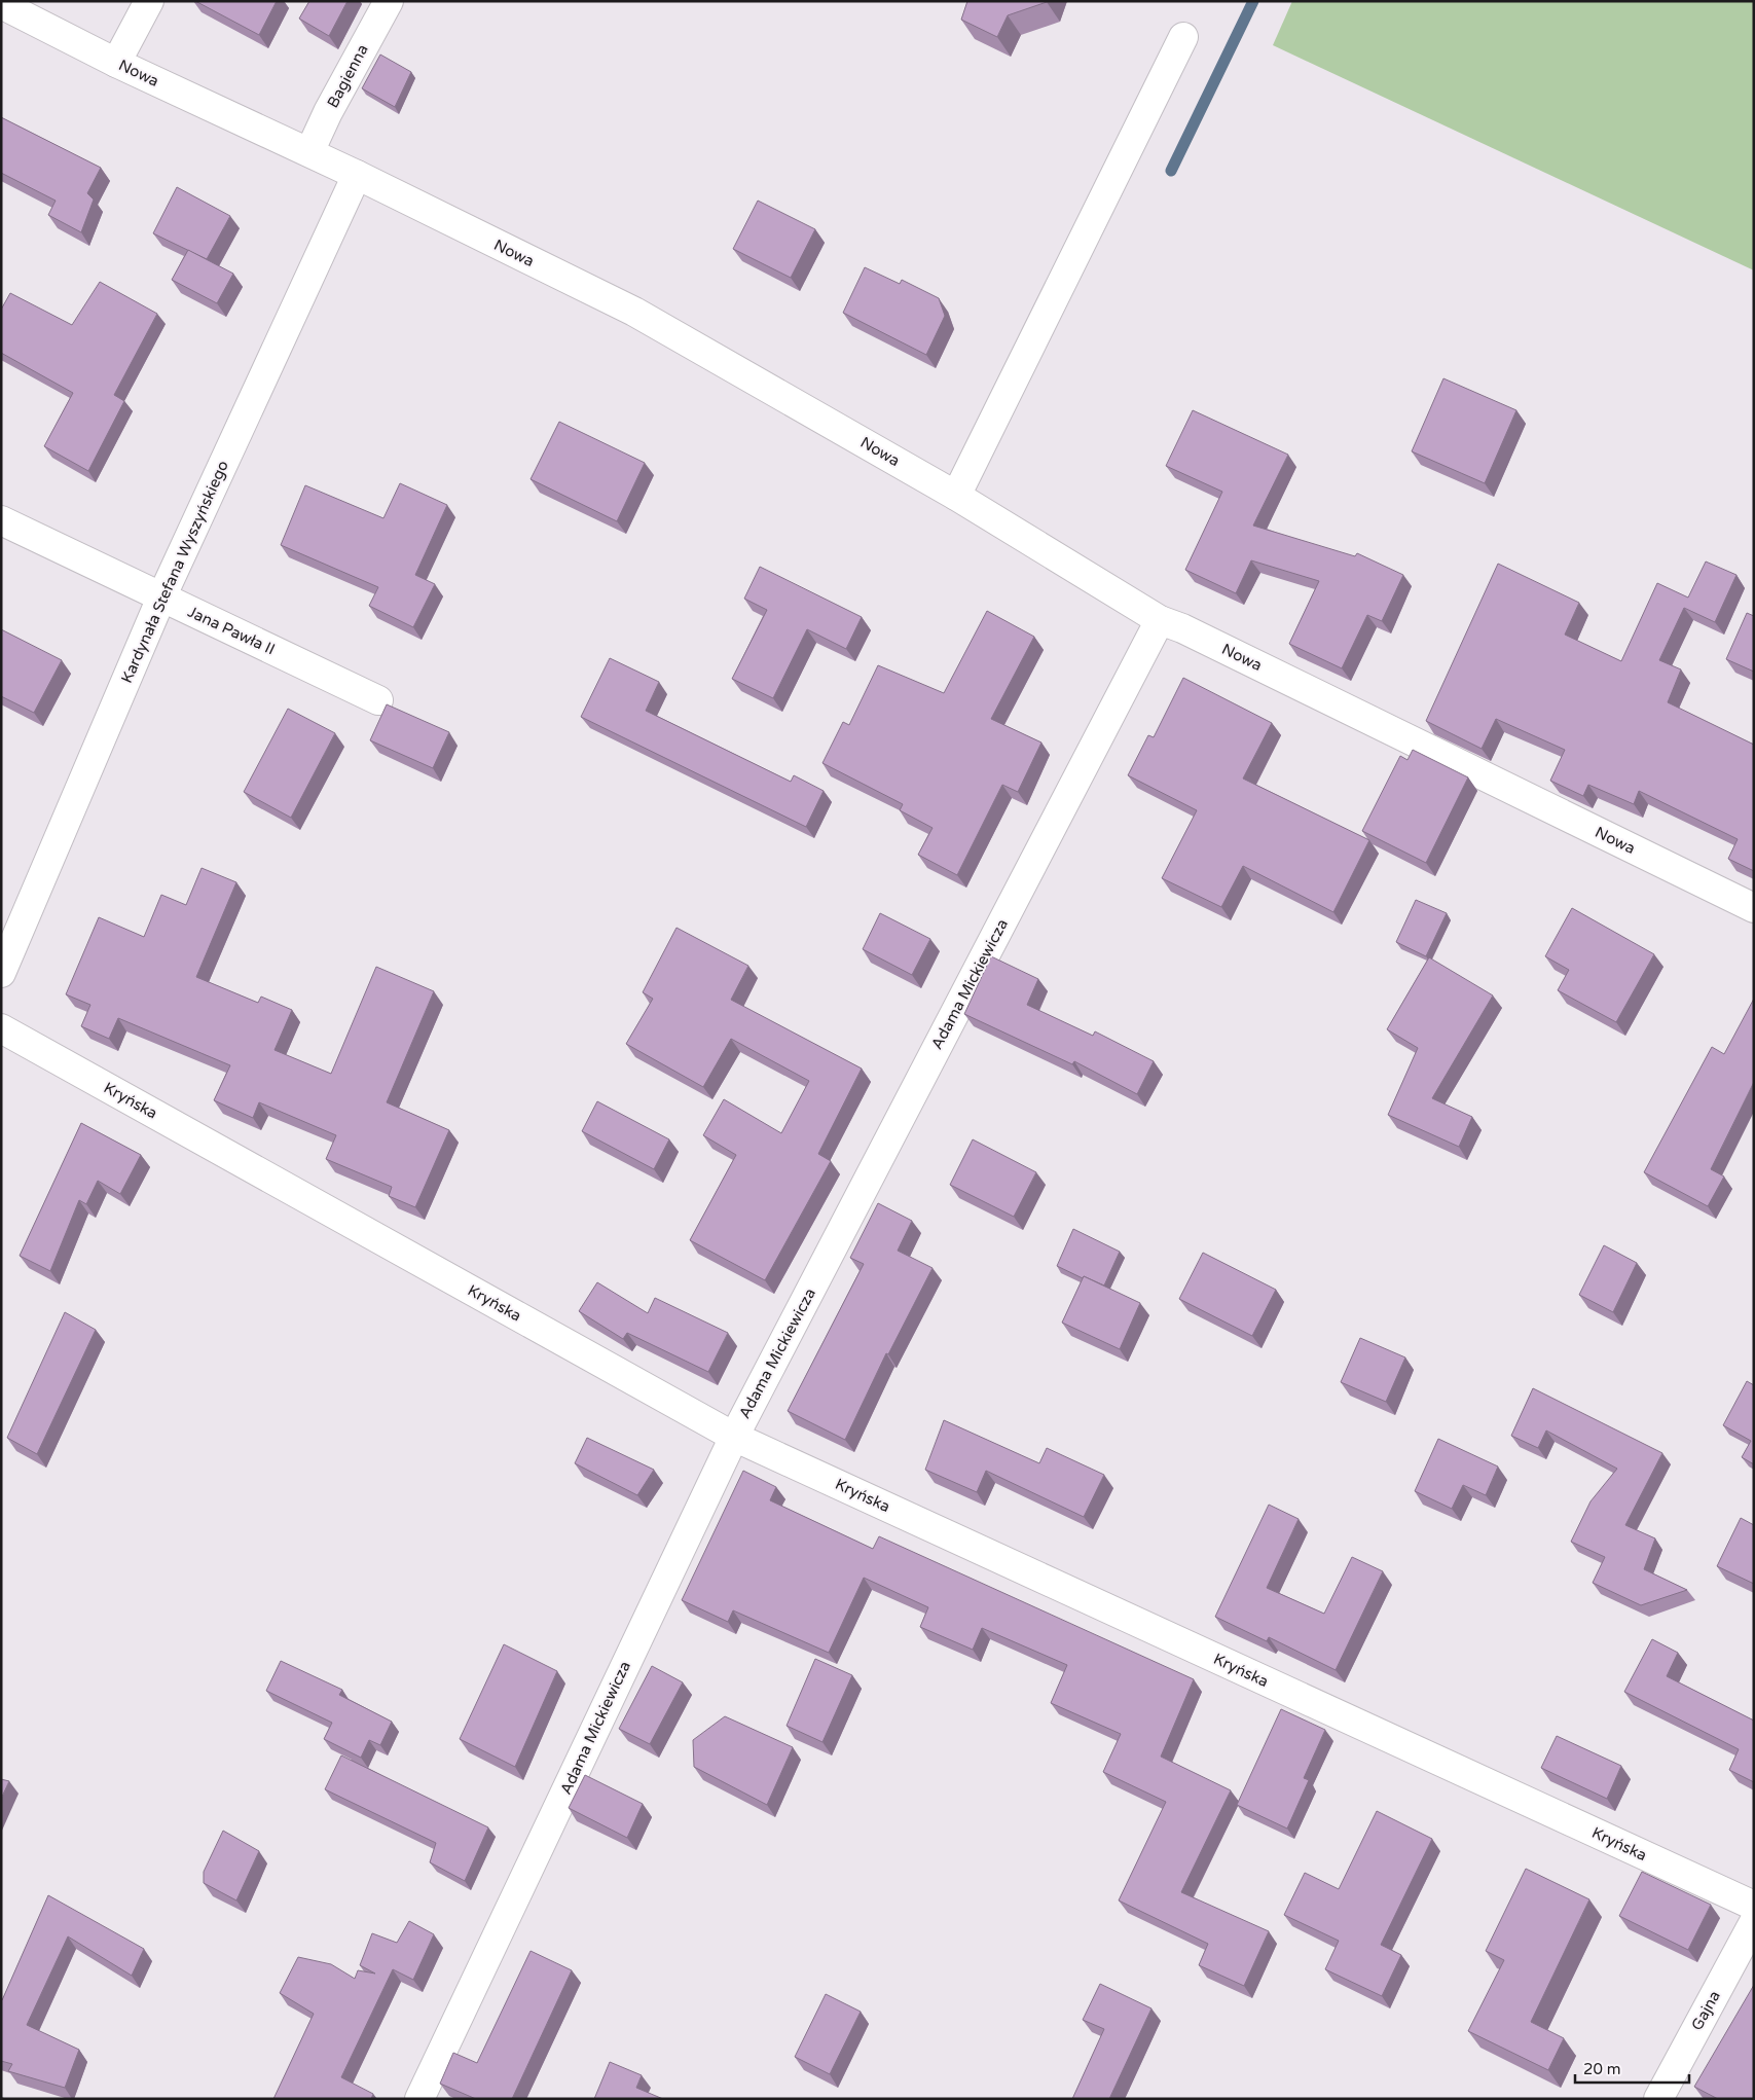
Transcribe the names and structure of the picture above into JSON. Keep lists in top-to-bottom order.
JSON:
{
  "streets": {
    "street": [
      "Nowa",
      "Bagienna",
      "Kardynała Stefana Wyszyńskiego",
      "Jana Pawła II",
      "Adama Mickiewicza",
      "Kryńska",
      "Gajna"
    ]
  },
  "crossings": [
    ["Nowa", "Bagienna"],
    ["Nowa", "Kardynała Stefana Wyszyńskiego"],
    ["Nowa", "Adama Mickiewicza"],
    ["Kardynała Stefana Wyszyńskiego", "Jana Pawła II"],
    ["Adama Mickiewicza", "Kryńska"],
    ["Kryńska", "Gajna"]
  ],
  "scale_bar": "20 m"
}
